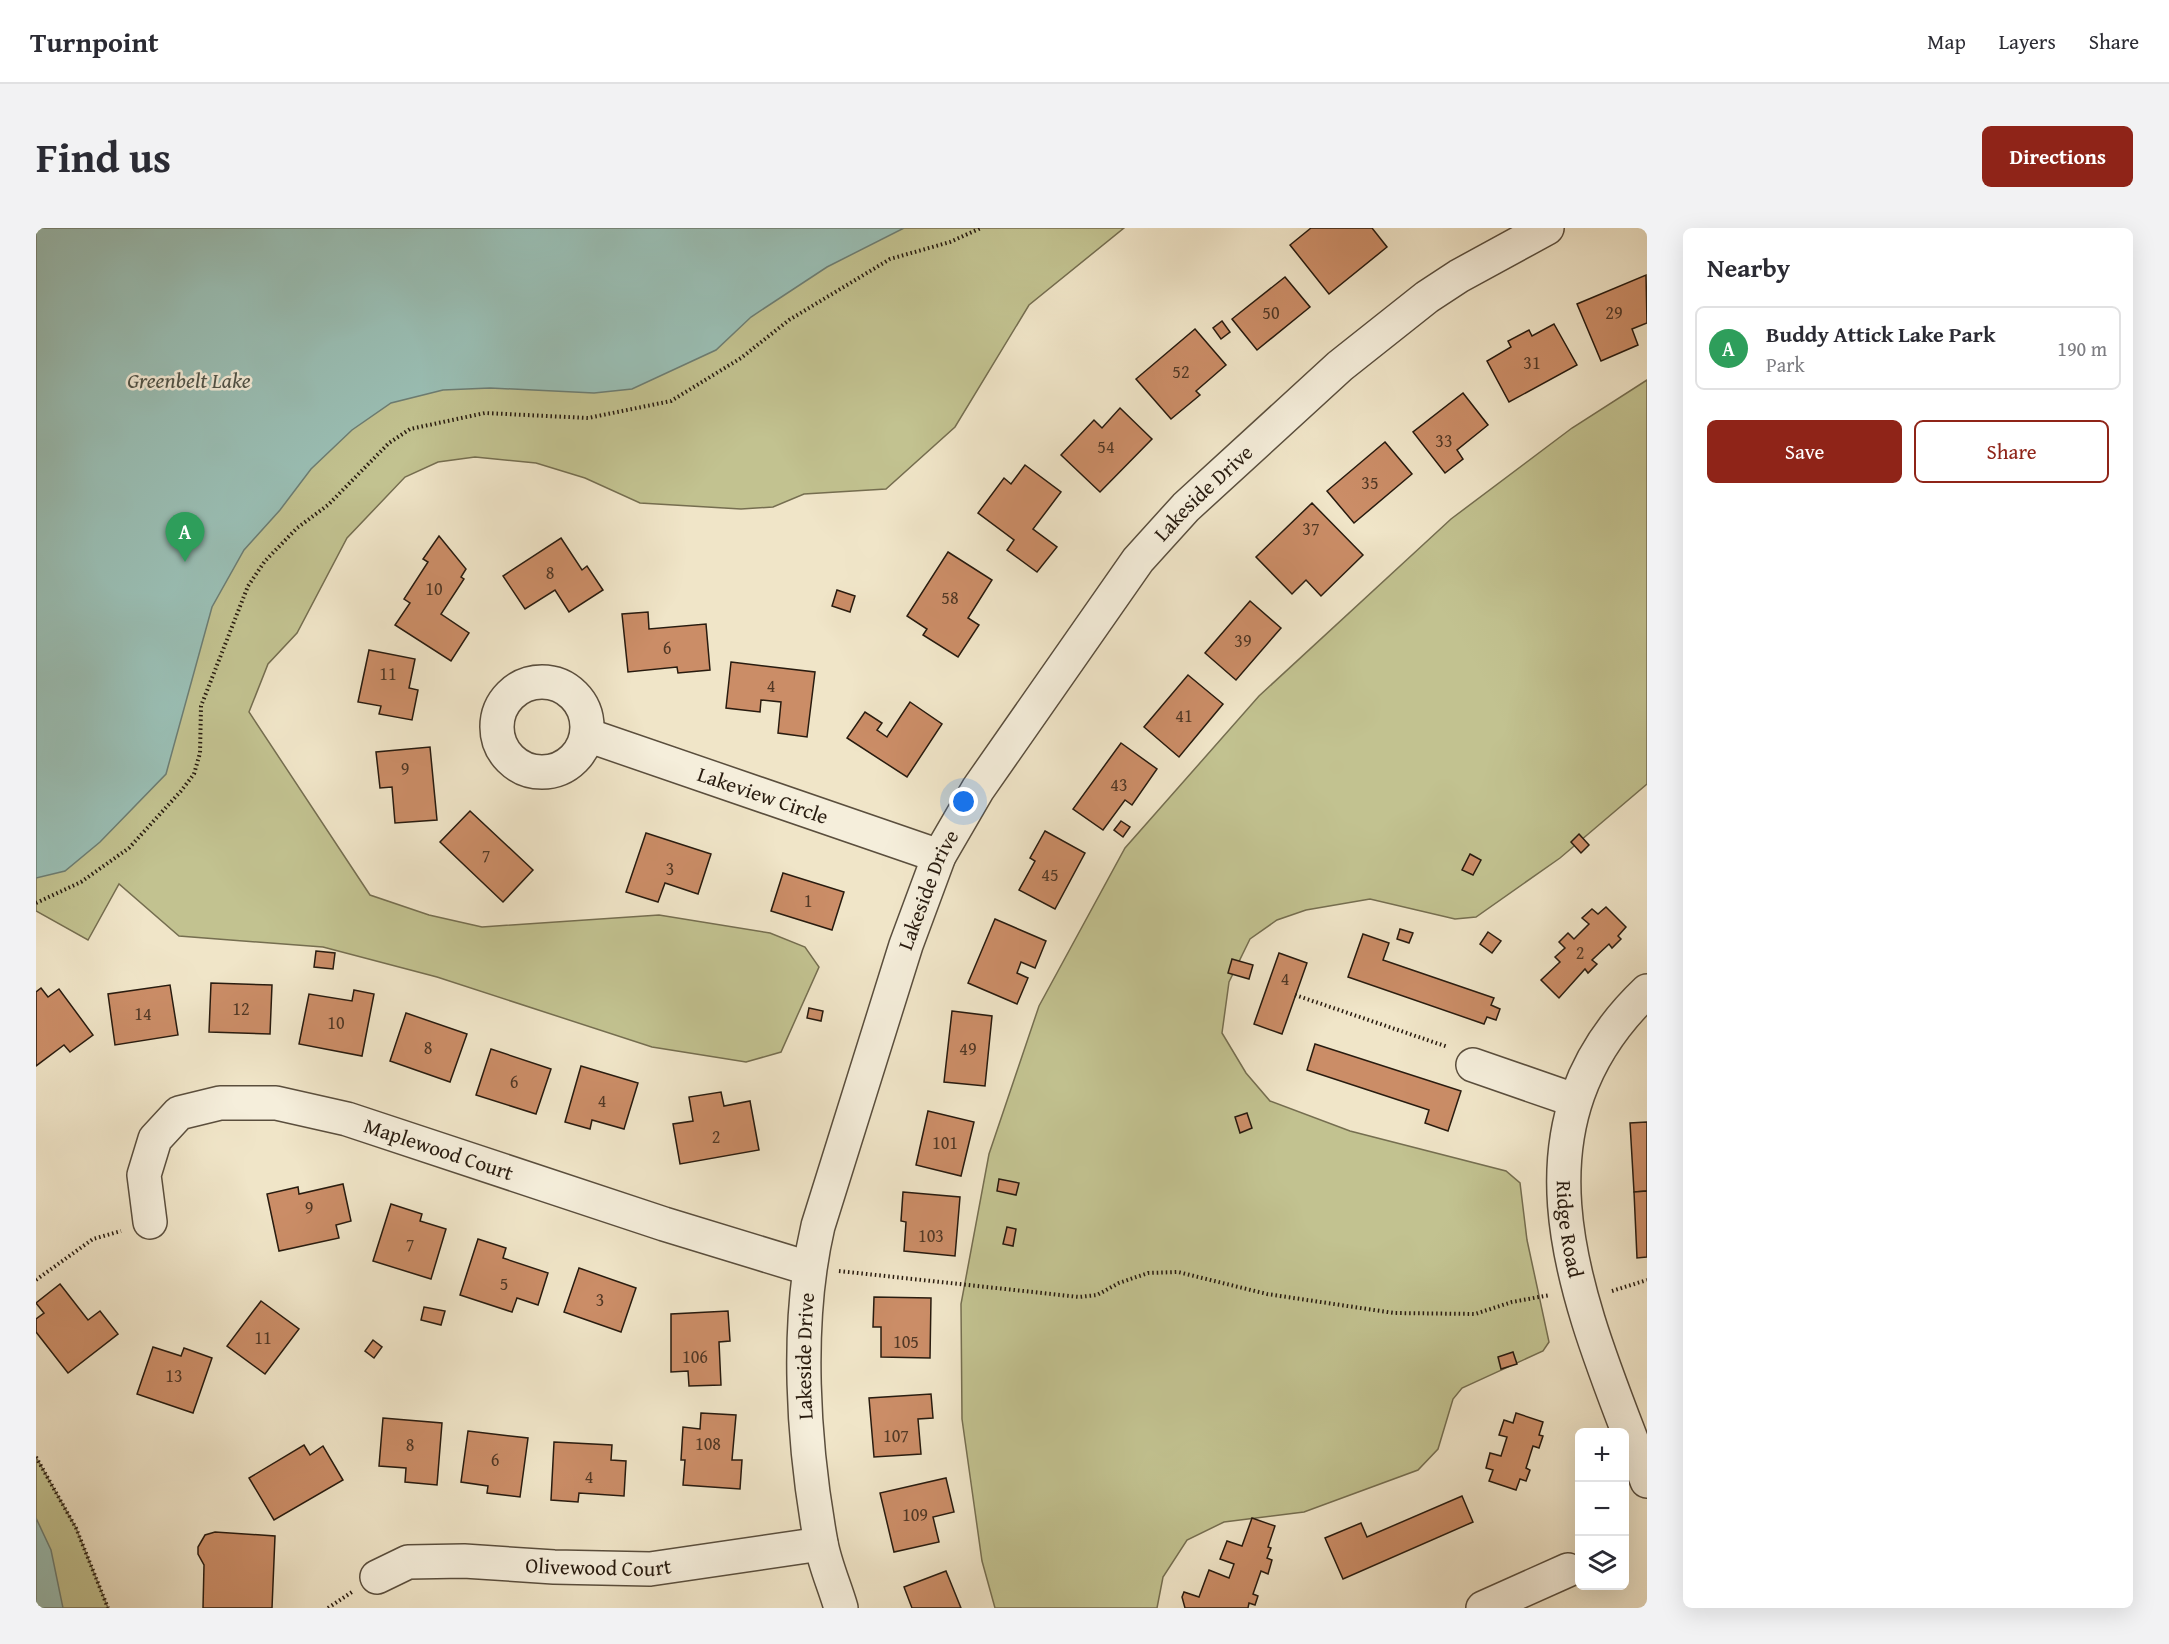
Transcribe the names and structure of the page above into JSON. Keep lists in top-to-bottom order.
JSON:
{
  "streets": {
    "street": [
      "Lakeside Drive",
      "Lakeview Circle",
      "Maplewood Court",
      "Ridge Road",
      "Olivewood Court"
    ]
  },
  "crossings": [
    ["Lakeside Drive", "Lakeview Circle"],
    ["Lakeside Drive", "Maplewood Court"],
    ["Lakeside Drive", "Olivewood Court"]
  ],
  "water": ["Greenbelt Lake"],
  "house_numbers": [
    "50",
    "29",
    "31",
    "52",
    "33",
    "54",
    "35",
    "37",
    "8",
    "10",
    "58",
    "39",
    "6",
    "11",
    "4",
    "41",
    "9",
    "43",
    "7",
    "3",
    "45",
    "1",
    "2",
    "4",
    "12",
    "14",
    "10",
    "8",
    "49",
    "6",
    "4",
    "2",
    "101",
    "9",
    "103",
    "7",
    "5",
    "3",
    "11",
    "105",
    "106",
    "13",
    "107",
    "108",
    "8",
    "6",
    "4",
    "109"
  ],
  "page": {
    "header": "Turnpoint",
    "nav": ["Map", "Layers", "Share"],
    "title": "Find us",
    "buttons": [
      "Directions",
      ["Save", "Share"]
    ],
    "heading": "Nearby",
    "list": [
      {
        "mark": "A",
        "name": "Buddy Attick Lake Park",
        "note": "Park",
        "value": "190 m"
      }
    ],
    "pins": "A",
    "map_buttons": ["+", "−"]
  }
}
